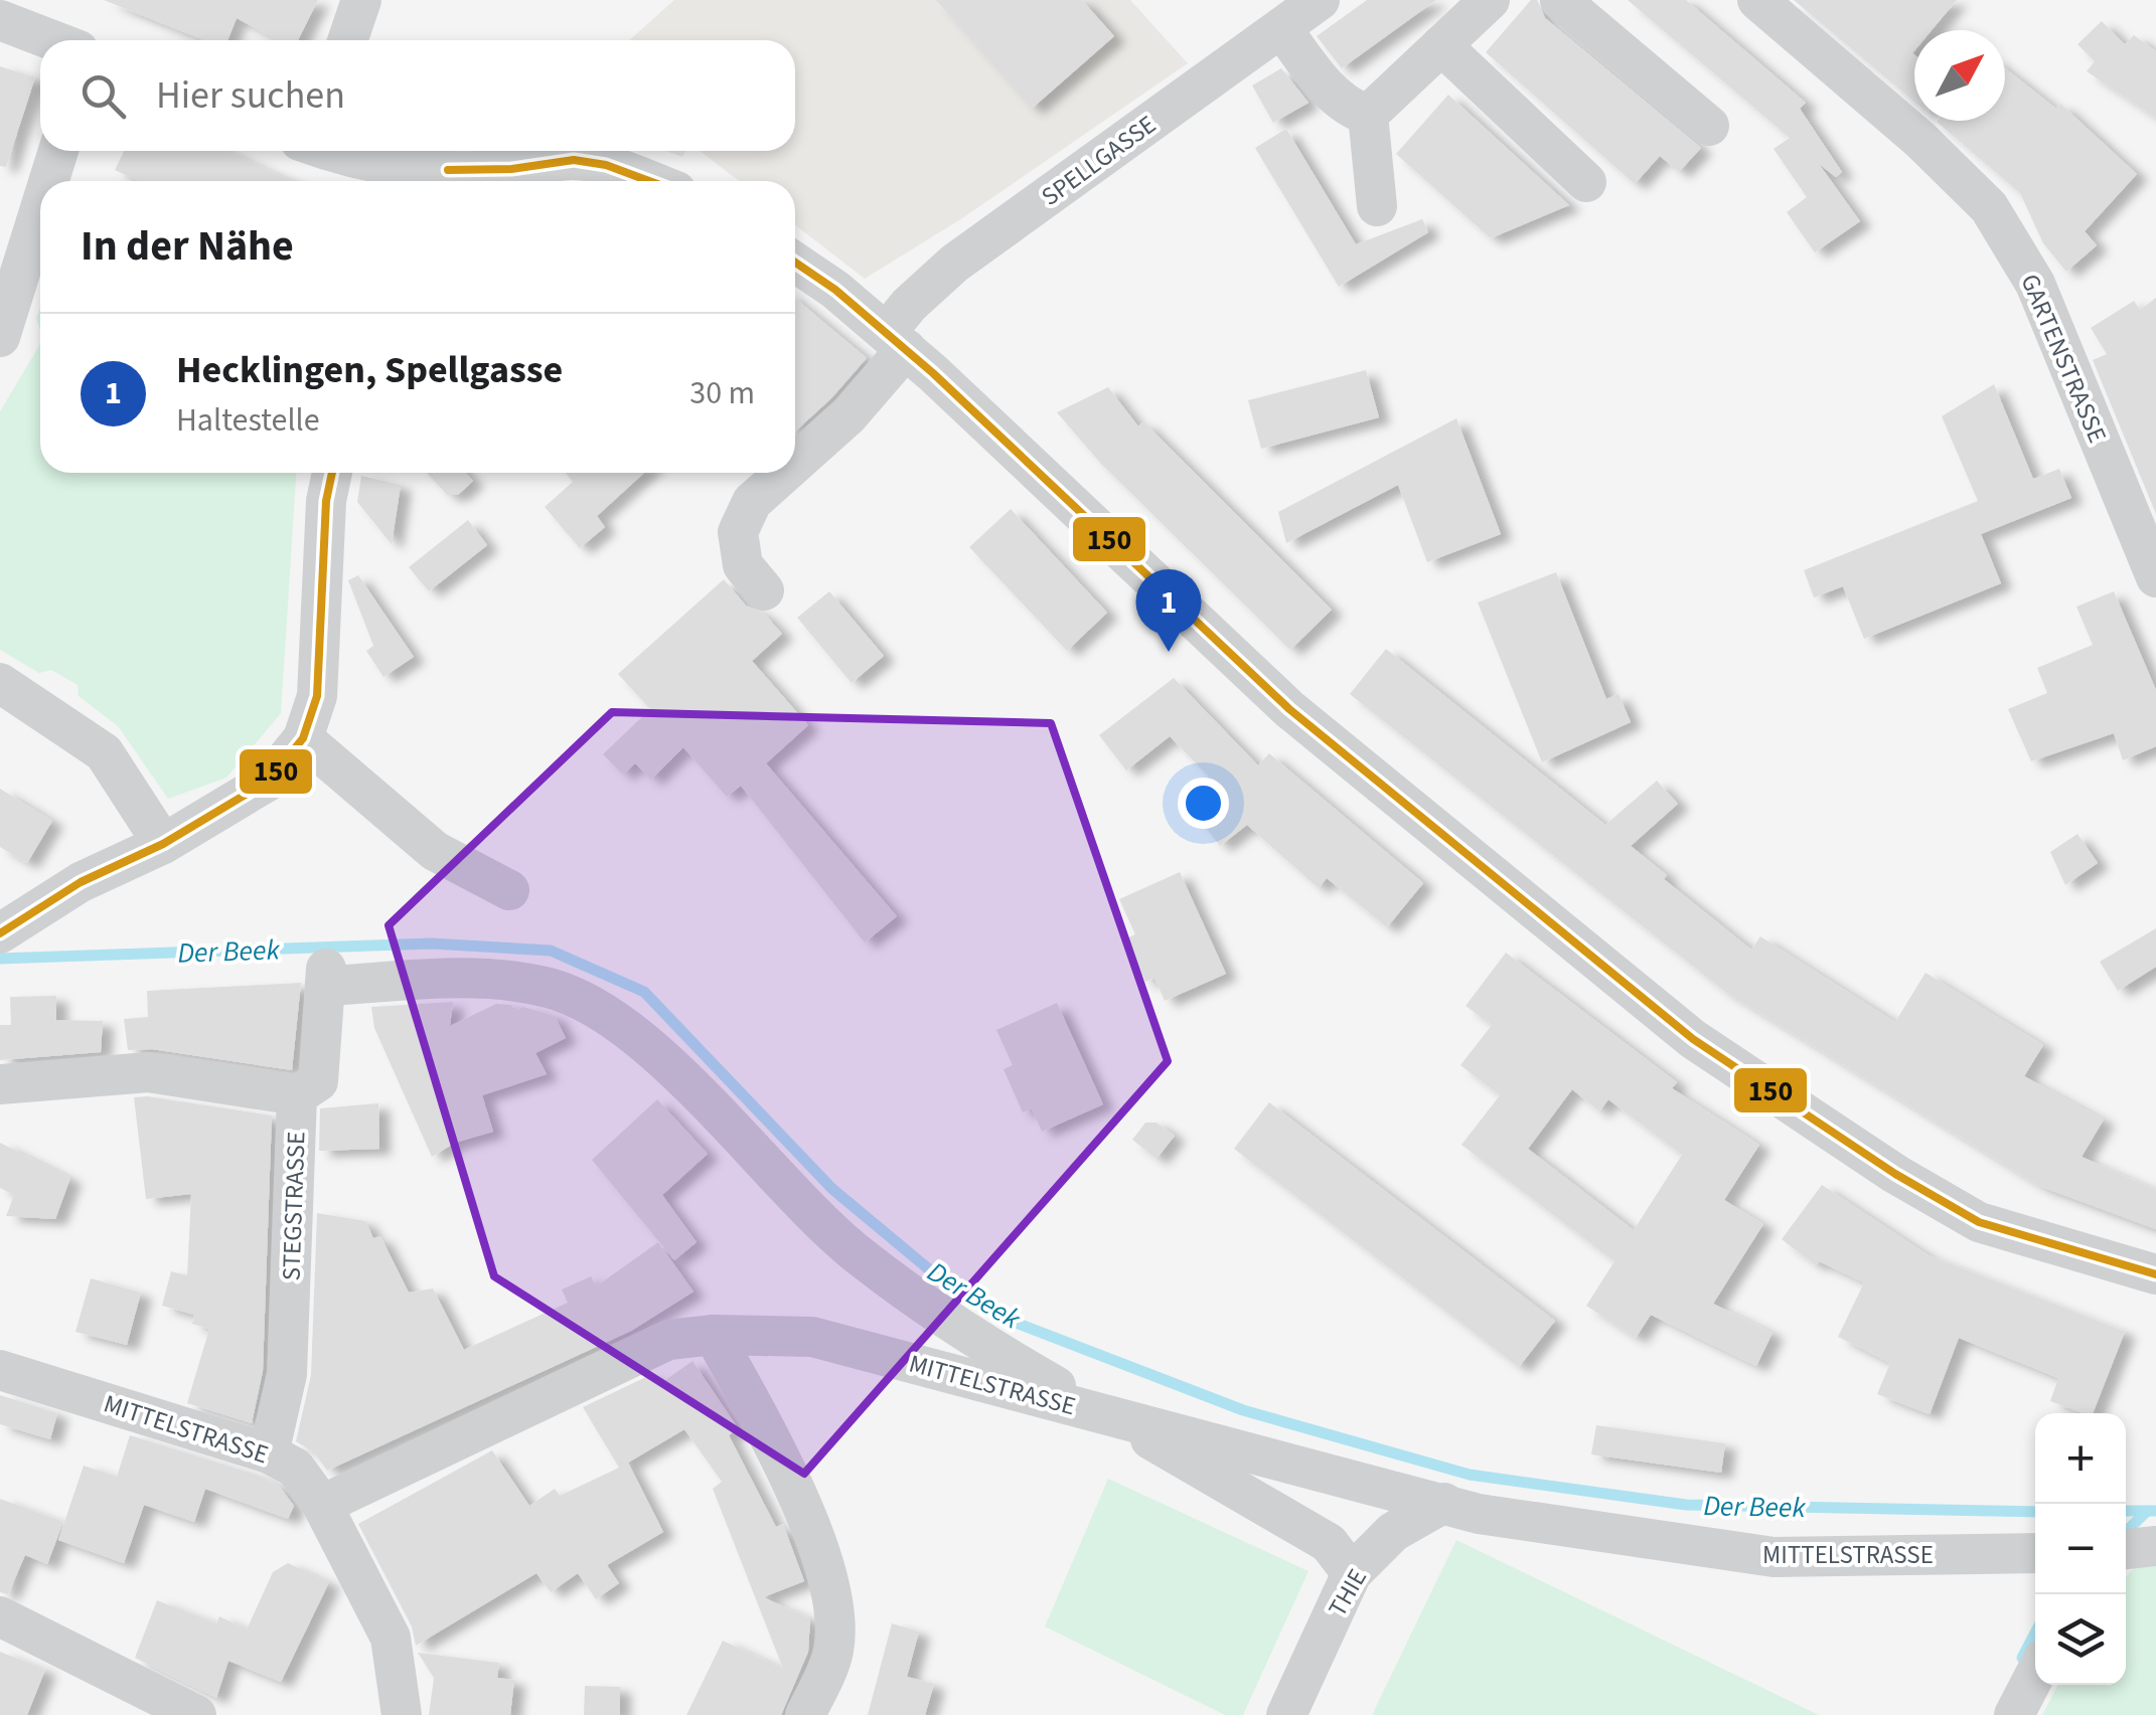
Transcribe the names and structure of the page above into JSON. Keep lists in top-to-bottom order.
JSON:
{
  "streets": {
    "street": [
      "SPELLGASSE",
      "GARTENSTRASSE",
      "STEGSTRASSE",
      "MITTELSTRASSE",
      "THIE"
    ]
  },
  "crossings": [
    ["STEGSTRASSE", "MITTELSTRASSE"],
    ["MITTELSTRASSE", "THIE"]
  ],
  "water": ["Der Beek"],
  "lines": ["transit line 150"],
  "north": "top right",
  "page": {
    "search": "Hier suchen",
    "heading": "In der Nähe",
    "list": [
      {
        "mark": "1",
        "name": "Hecklingen, Spellgasse",
        "note": "Haltestelle",
        "value": "30 m"
      }
    ],
    "pins": "1",
    "map_buttons": ["+", "−"]
  }
}
